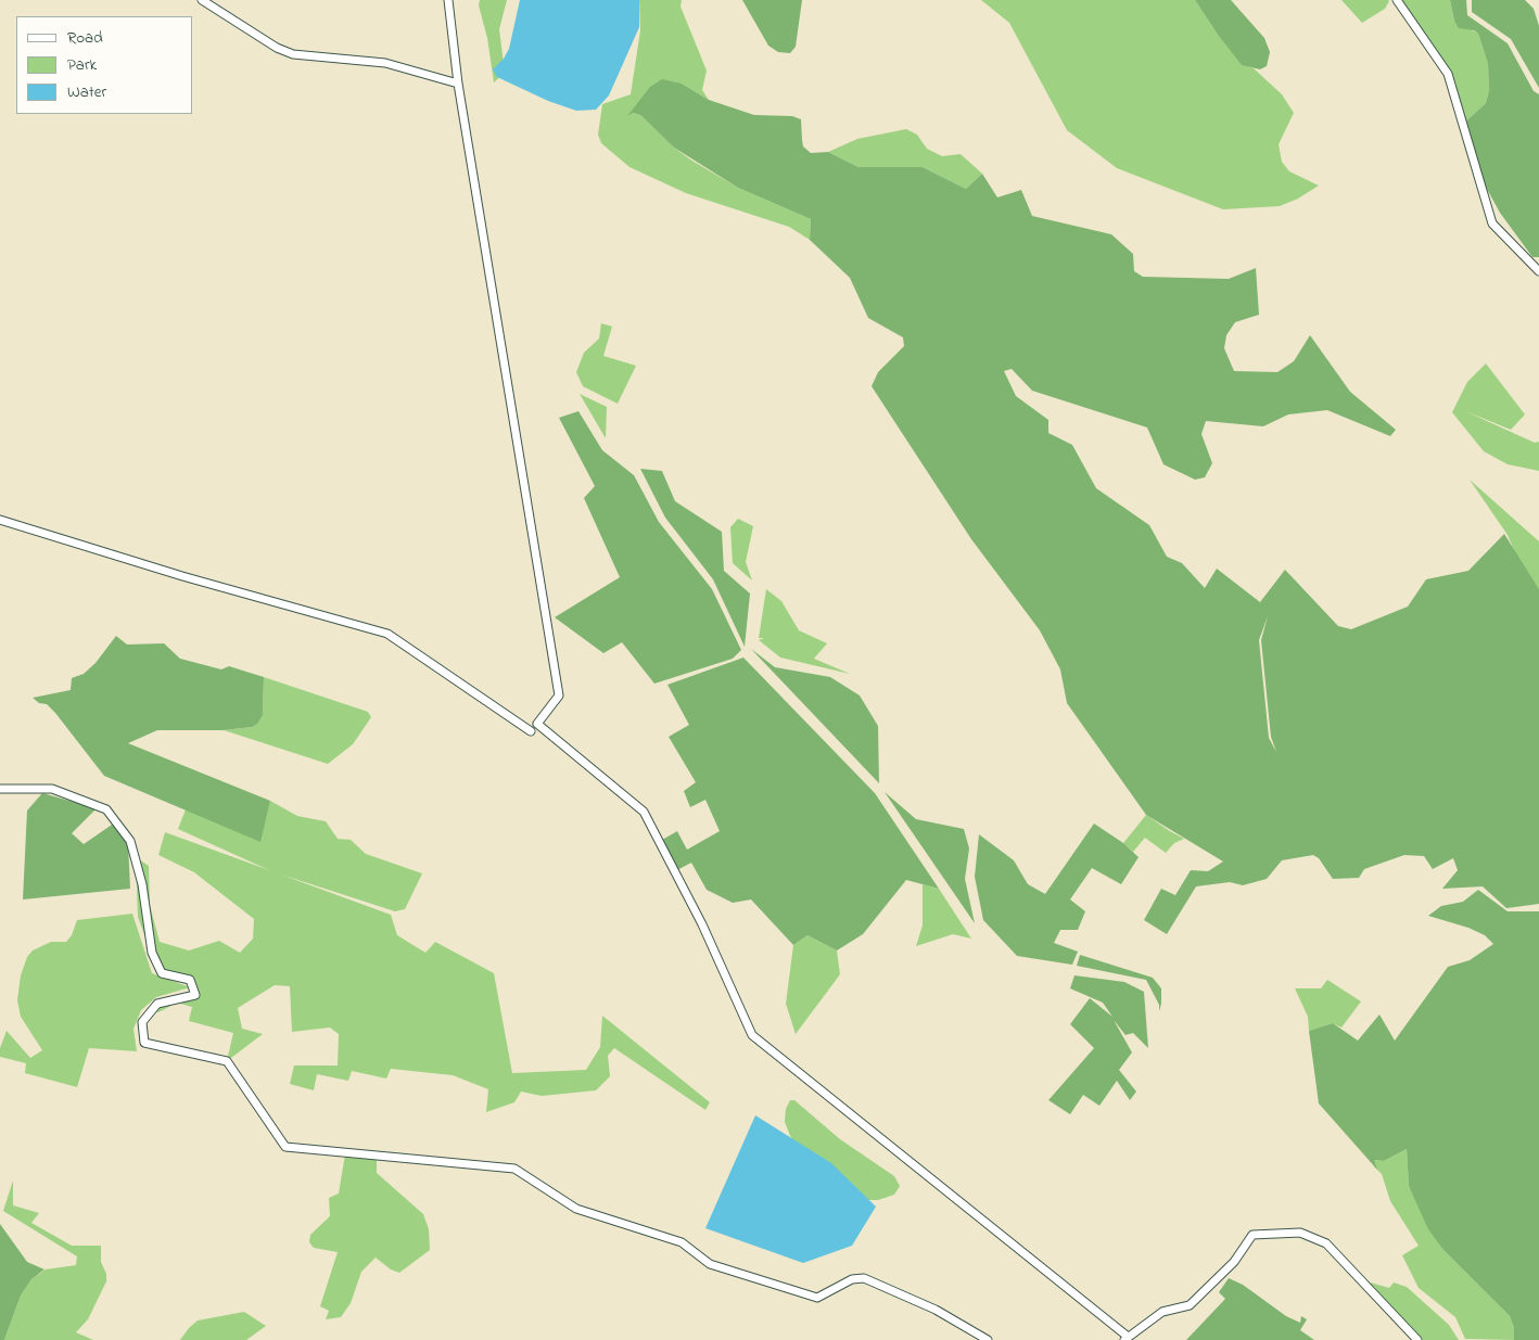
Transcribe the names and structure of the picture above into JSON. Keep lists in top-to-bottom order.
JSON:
{
  "legend": ["Road", "Park", "Water"]
}
